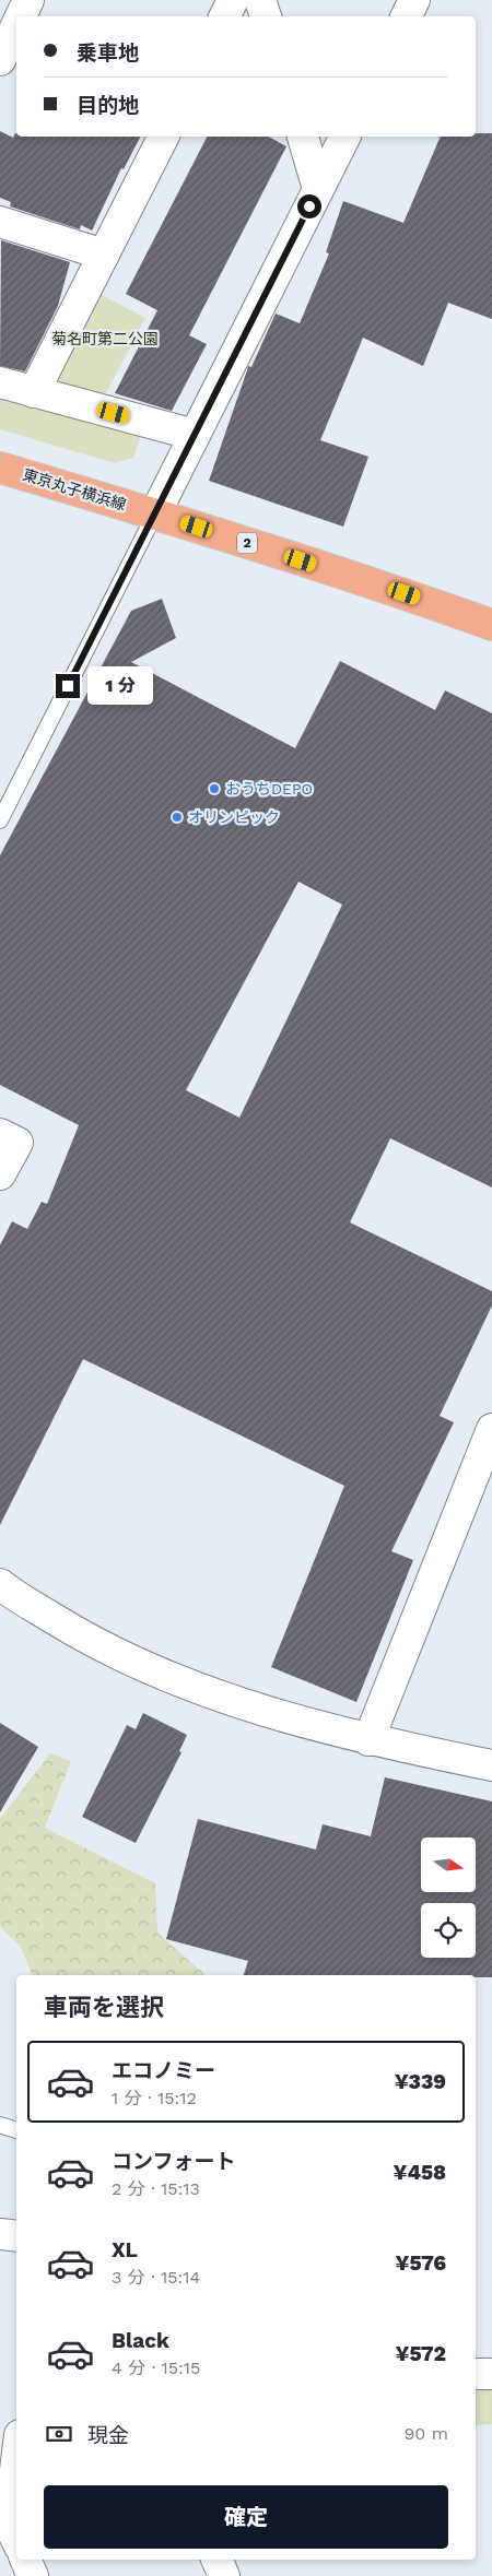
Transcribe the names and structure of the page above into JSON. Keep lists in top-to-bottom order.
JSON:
{
  "streets": {
    "main road": ["東京丸子横浜線", "2"]
  },
  "parks": ["菊名町第二公園"],
  "places": ["おうちDEPO", "オリンピック"],
  "north": "right",
  "page": {
    "banner": ["乗車地", "目的地"],
    "bubble": "1 分",
    "heading": "車両を選択",
    "list": [
      {
        "name": "エコノミー",
        "note": "1 分 · 15:12",
        "value": "¥339"
      },
      {
        "name": "コンフォート",
        "note": "2 分 · 15:13",
        "value": "¥458"
      },
      {
        "name": "XL",
        "note": "3 分 · 15:14",
        "value": "¥576"
      },
      {
        "name": "Black",
        "note": "4 分 · 15:15",
        "value": "¥572"
      }
    ],
    "pay": ["現金", "90 m"],
    "buttons": "確定"
  }
}
